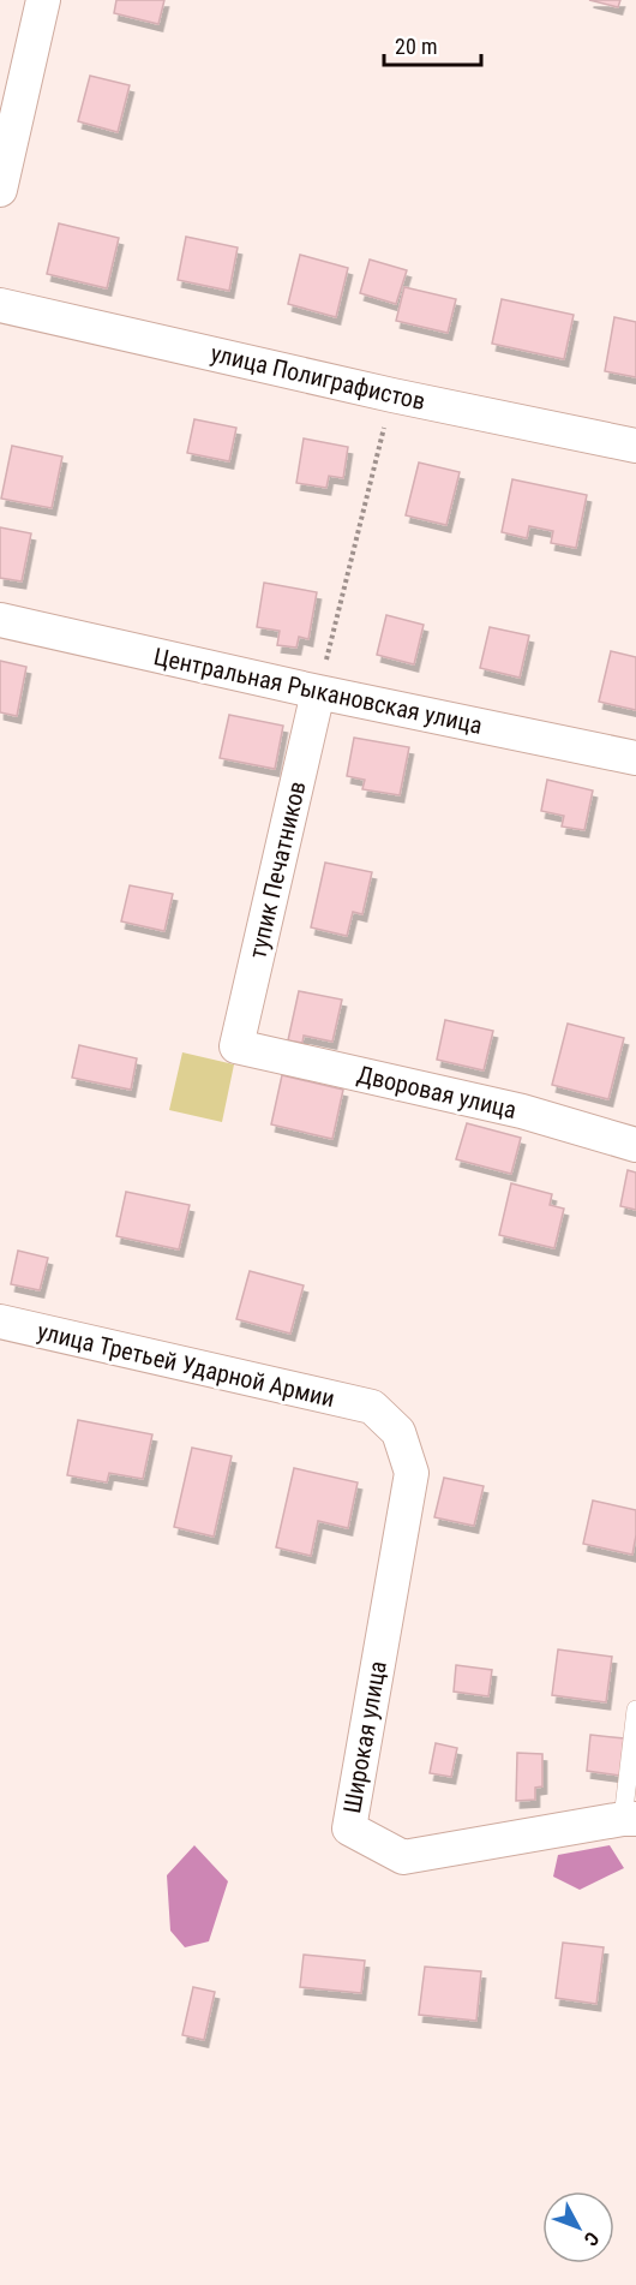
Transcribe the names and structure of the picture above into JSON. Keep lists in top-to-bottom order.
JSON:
{
  "streets": {
    "street": [
      "улица Полиграфистов",
      "Центральная Рыкановская улица",
      "тупик Печатников",
      "Дворовая улица",
      "улица Третьей Ударной Армии",
      "Широкая улица"
    ]
  },
  "crossings": [
    ["Центральная Рыкановская улица", "тупик Печатников"],
    ["тупик Печатников", "Дворовая улица"],
    ["улица Третьей Ударной Армии", "Широкая улица"]
  ],
  "scale_bar": "20 m",
  "north": "bottom right"
}
